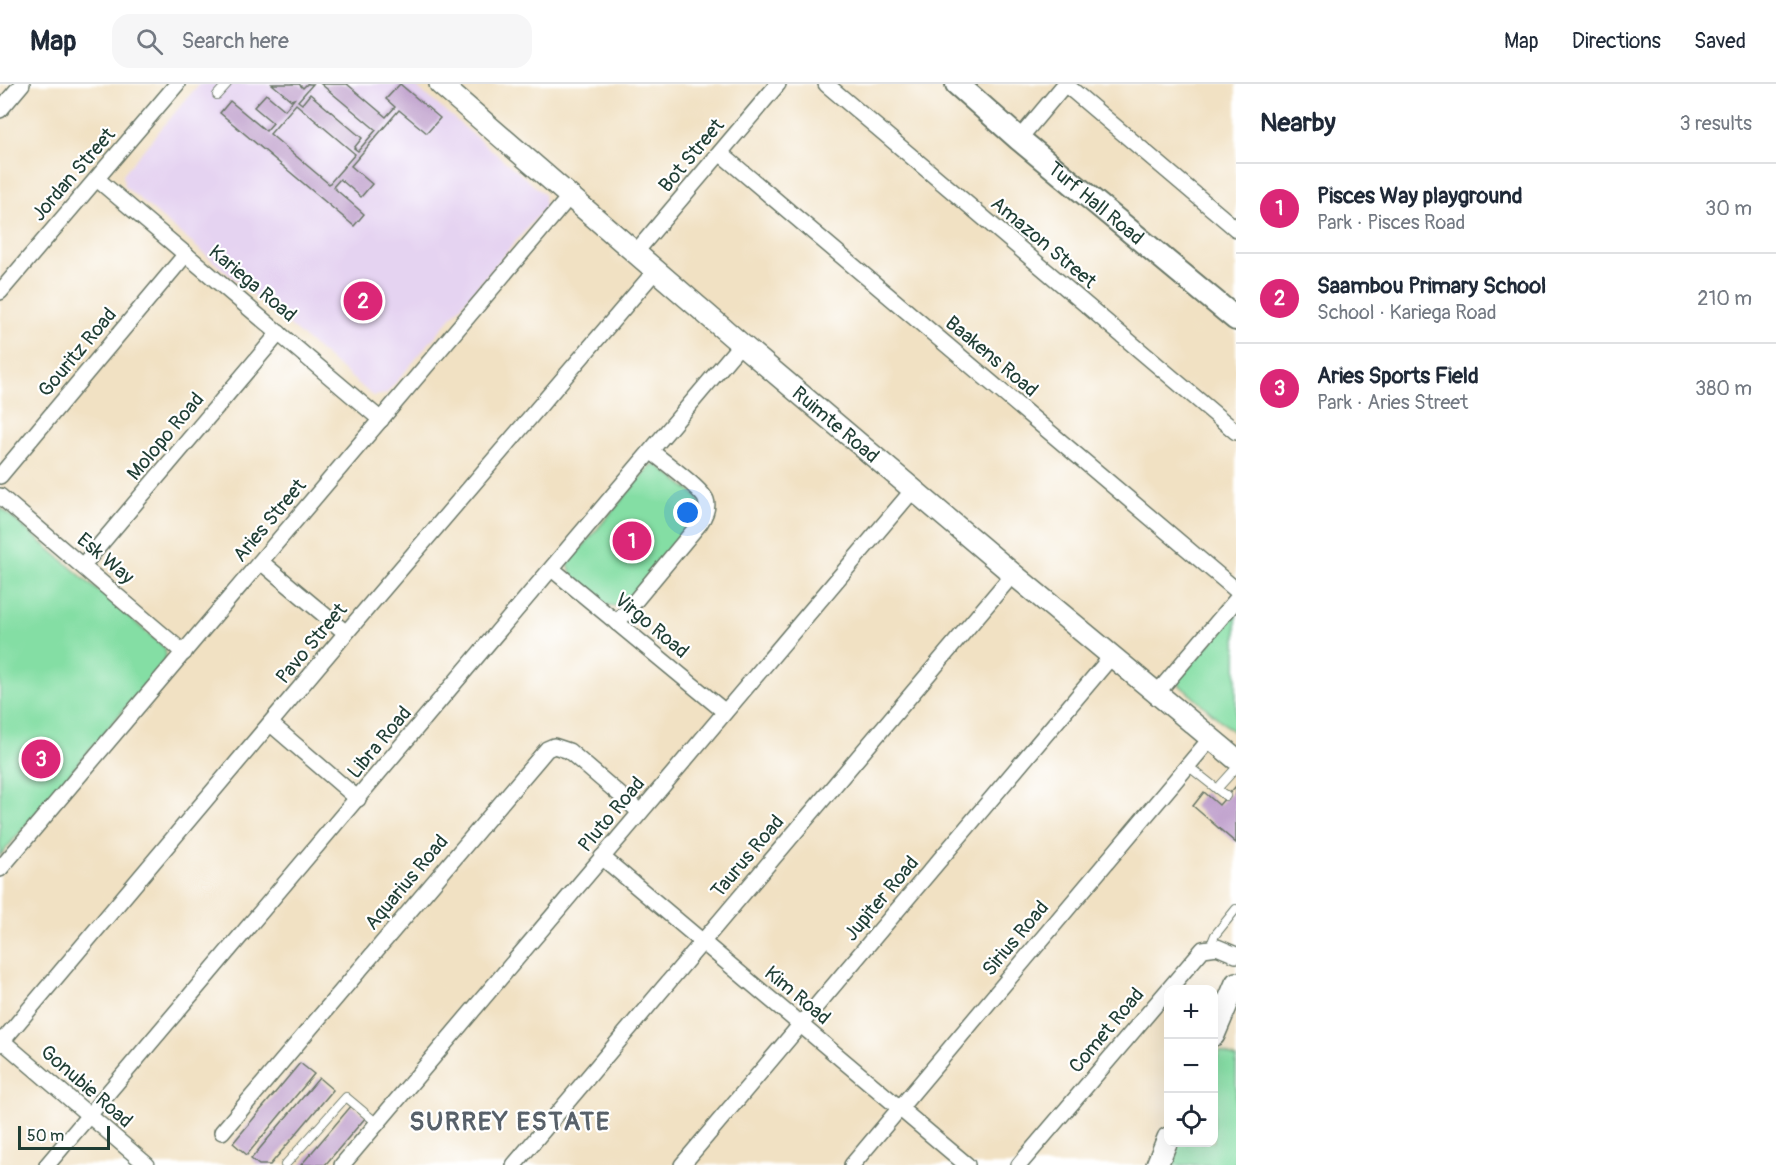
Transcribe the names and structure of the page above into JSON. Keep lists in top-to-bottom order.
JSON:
{
  "streets": {
    "main road": ["Turf Hall Road"],
    "street": [
      "Bot Street",
      "Jordan Street",
      "Amazon Street",
      "Kariega Road",
      "Gouritz Road",
      "Baakens Road",
      "Ruimte Road",
      "Molopo Road",
      "Aries Street",
      "Esk Way",
      "Virgo Road",
      "Pavo Street",
      "Libra Road",
      "Pluto Road",
      "Taurus Road",
      "Aquarius Road",
      "Jupiter Road",
      "Sirius Road",
      "Kim Road",
      "Comet Road",
      "Gonubie Road"
    ]
  },
  "crossings": [
    ["Bot Street", "Baakens Road"],
    ["Bot Street", "Ruimte Road"],
    ["Jordan Street", "Kariega Road"],
    ["Kariega Road", "Gouritz Road"],
    ["Kariega Road", "Molopo Road"],
    ["Kariega Road", "Aries Street"],
    ["Ruimte Road", "Aries Street"],
    ["Ruimte Road", "Pavo Street"],
    ["Ruimte Road", "Libra Road"],
    ["Ruimte Road", "Pluto Road"],
    ["Ruimte Road", "Taurus Road"],
    ["Ruimte Road", "Jupiter Road"],
    ["Ruimte Road", "Sirius Road"],
    ["Molopo Road", "Esk Way"],
    ["Aries Street", "Esk Way"],
    ["Virgo Road", "Libra Road"],
    ["Virgo Road", "Pluto Road"],
    ["Pavo Street", "Gonubie Road"],
    ["Libra Road", "Gonubie Road"],
    ["Pluto Road", "Aquarius Road"],
    ["Pluto Road", "Kim Road"],
    ["Taurus Road", "Kim Road"],
    ["Jupiter Road", "Kim Road"],
    ["Sirius Road", "Kim Road"]
  ],
  "districts": ["SURREY ESTATE"],
  "scale_bar": "50 m",
  "page": {
    "header": "Map",
    "search": "Search here",
    "nav": ["Map", "Directions", "Saved"],
    "heading": ["Nearby", "3 results"],
    "list": [
      {
        "mark": "1",
        "name": "Pisces Way playground",
        "note": "Park · Pisces Road",
        "value": "30 m"
      },
      {
        "mark": "2",
        "name": "Saambou Primary School",
        "note": "School · Kariega Road",
        "value": "210 m"
      },
      {
        "mark": "3",
        "name": "Aries Sports Field",
        "note": "Park · Aries Street",
        "value": "380 m"
      }
    ],
    "pins": ["2", "1", "3"],
    "map_buttons": ["+", "−"],
    "scale": "50 m"
  }
}
